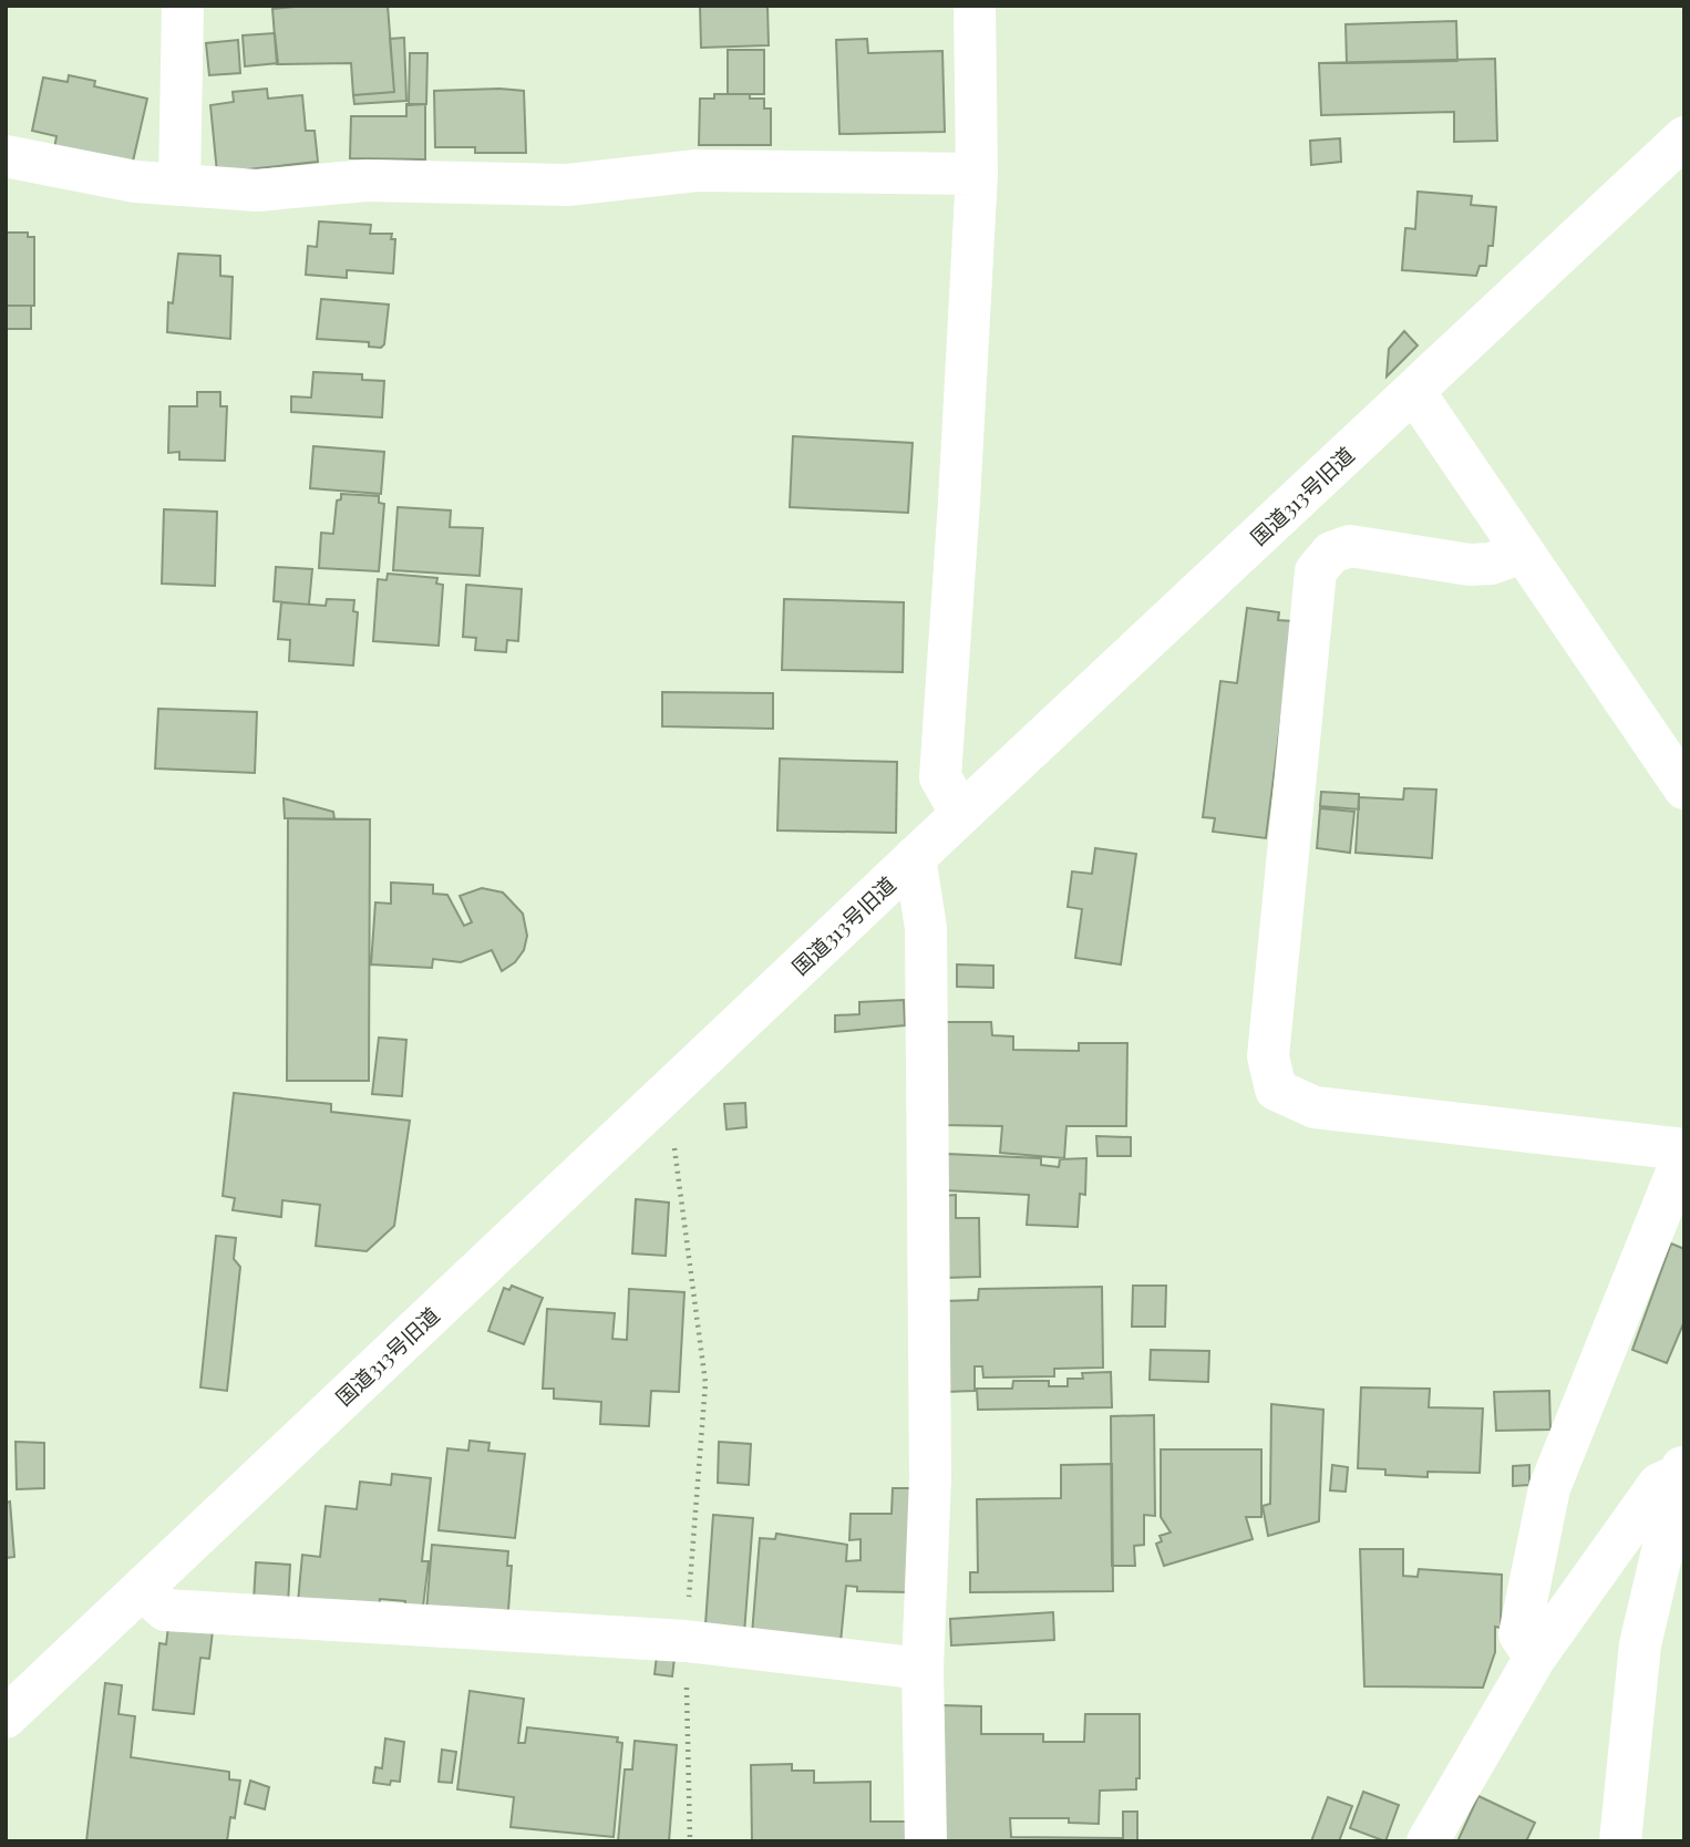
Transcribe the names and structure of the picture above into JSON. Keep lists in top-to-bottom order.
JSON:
{
  "streets": {
    "street": ["国道313号旧道"]
  }
}
